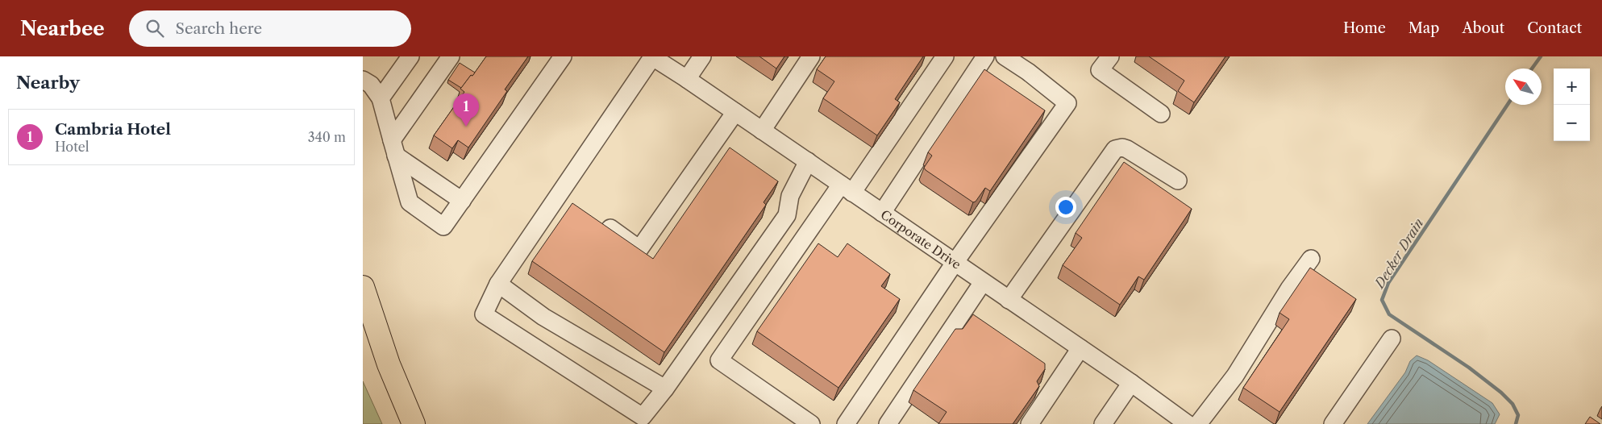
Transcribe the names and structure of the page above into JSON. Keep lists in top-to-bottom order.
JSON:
{
  "streets": {
    "street": ["Corporate Drive"]
  },
  "water": ["Decker Drain"],
  "north": "top left",
  "page": {
    "header": "Nearbee",
    "search": "Search here",
    "nav": [
      "Home",
      "Map",
      "About",
      "Contact"
    ],
    "heading": "Nearby",
    "map_buttons": ["+", "−"],
    "pins": "1",
    "list": [
      {
        "mark": "1",
        "name": "Cambria Hotel",
        "note": "Hotel",
        "value": "340 m"
      }
    ]
  }
}
